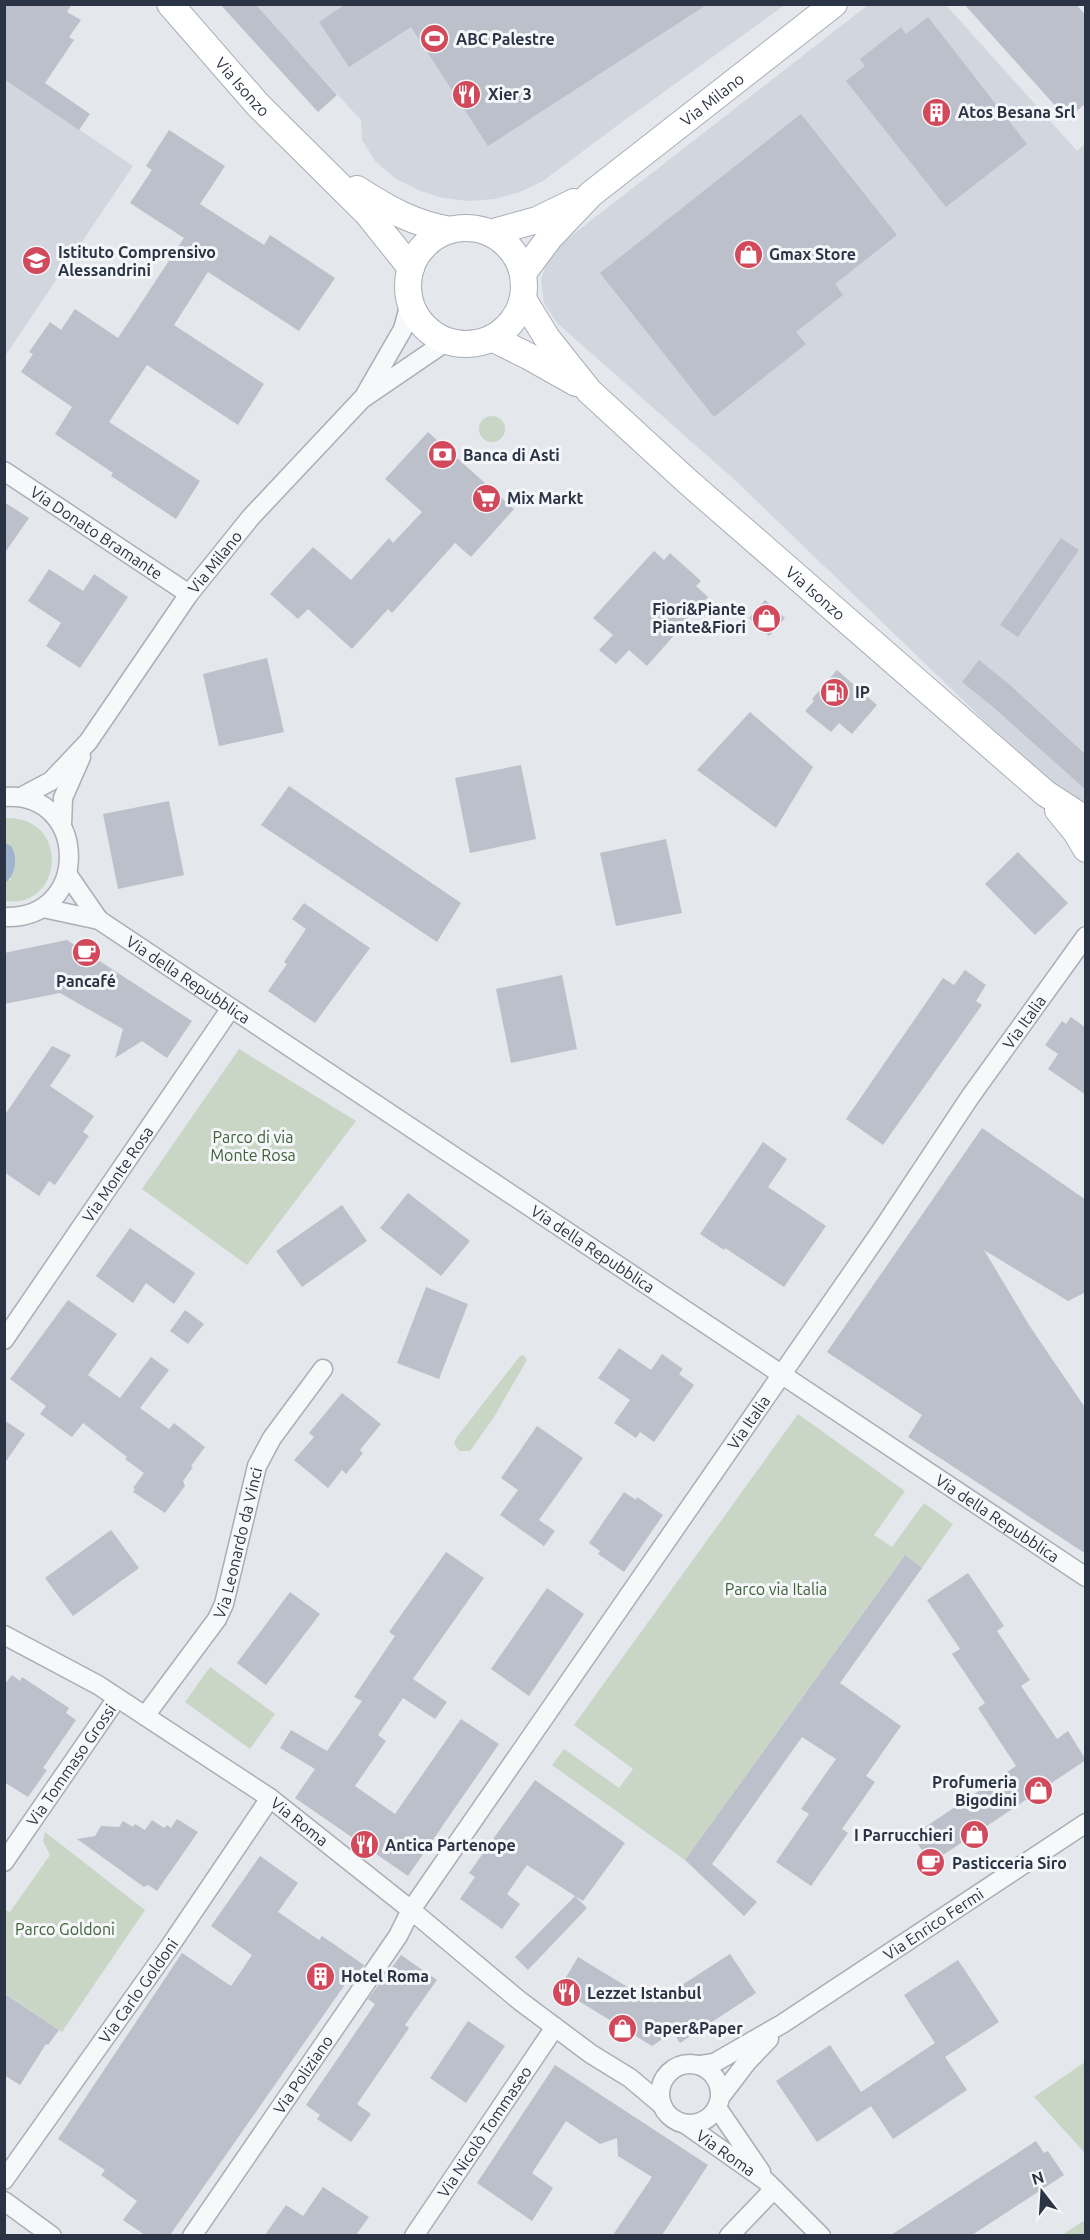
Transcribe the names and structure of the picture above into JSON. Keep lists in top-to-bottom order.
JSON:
{
  "streets": {
    "street": [
      "Via Isonzo",
      "Via Milano",
      "Via Donato Bramante",
      "Via della Repubblica",
      "Via Italia",
      "Via Monte Rosa",
      "Via Leonardo da Vinci",
      "Via Tommaso Grossi",
      "Via Roma",
      "Via Enrico Fermi",
      "Via Carlo Goldoni",
      "Via Poliziano",
      "Via Nicolò Tommaseo"
    ]
  },
  "crossings": [
    ["Via Isonzo", "Via Milano"],
    ["Via Milano", "Via Donato Bramante"],
    ["Via della Repubblica", "Via Italia"],
    ["Via della Repubblica", "Via Monte Rosa"],
    ["Via Italia", "Via Roma"],
    ["Via Italia", "Via Poliziano"],
    ["Via Leonardo da Vinci", "Via Roma"],
    ["Via Tommaso Grossi", "Via Roma"],
    ["Via Roma", "Via Enrico Fermi"],
    ["Via Roma", "Via Carlo Goldoni"],
    ["Via Roma", "Via Poliziano"],
    ["Via Roma", "Via Nicolò Tommaseo"]
  ],
  "parks": ["Parco di via Monte Rosa", "Parco via Italia", "Parco Goldoni"],
  "places": {
    "sports": ["ABC Palestre"],
    "restaurant": ["Xier 3", "Antica Partenope", "Lezzet Istanbul"],
    "building": ["Atos Besana Srl", "Hotel Roma"],
    "shop": [
      "Gmax Store",
      "Fiori&Piante Piante&Fiori",
      "Profumeria Bigodini",
      "I Parrucchieri",
      "Paper&Paper"
    ],
    "school or university": ["Istituto Comprensivo Alessandrini"],
    "bank": ["Banca di Asti"],
    "supermarket": ["Mix Markt"],
    "fuel station": ["IP"],
    "cafe": ["Pancafé", "Pasticceria Siro"]
  },
  "north": "top"
}
